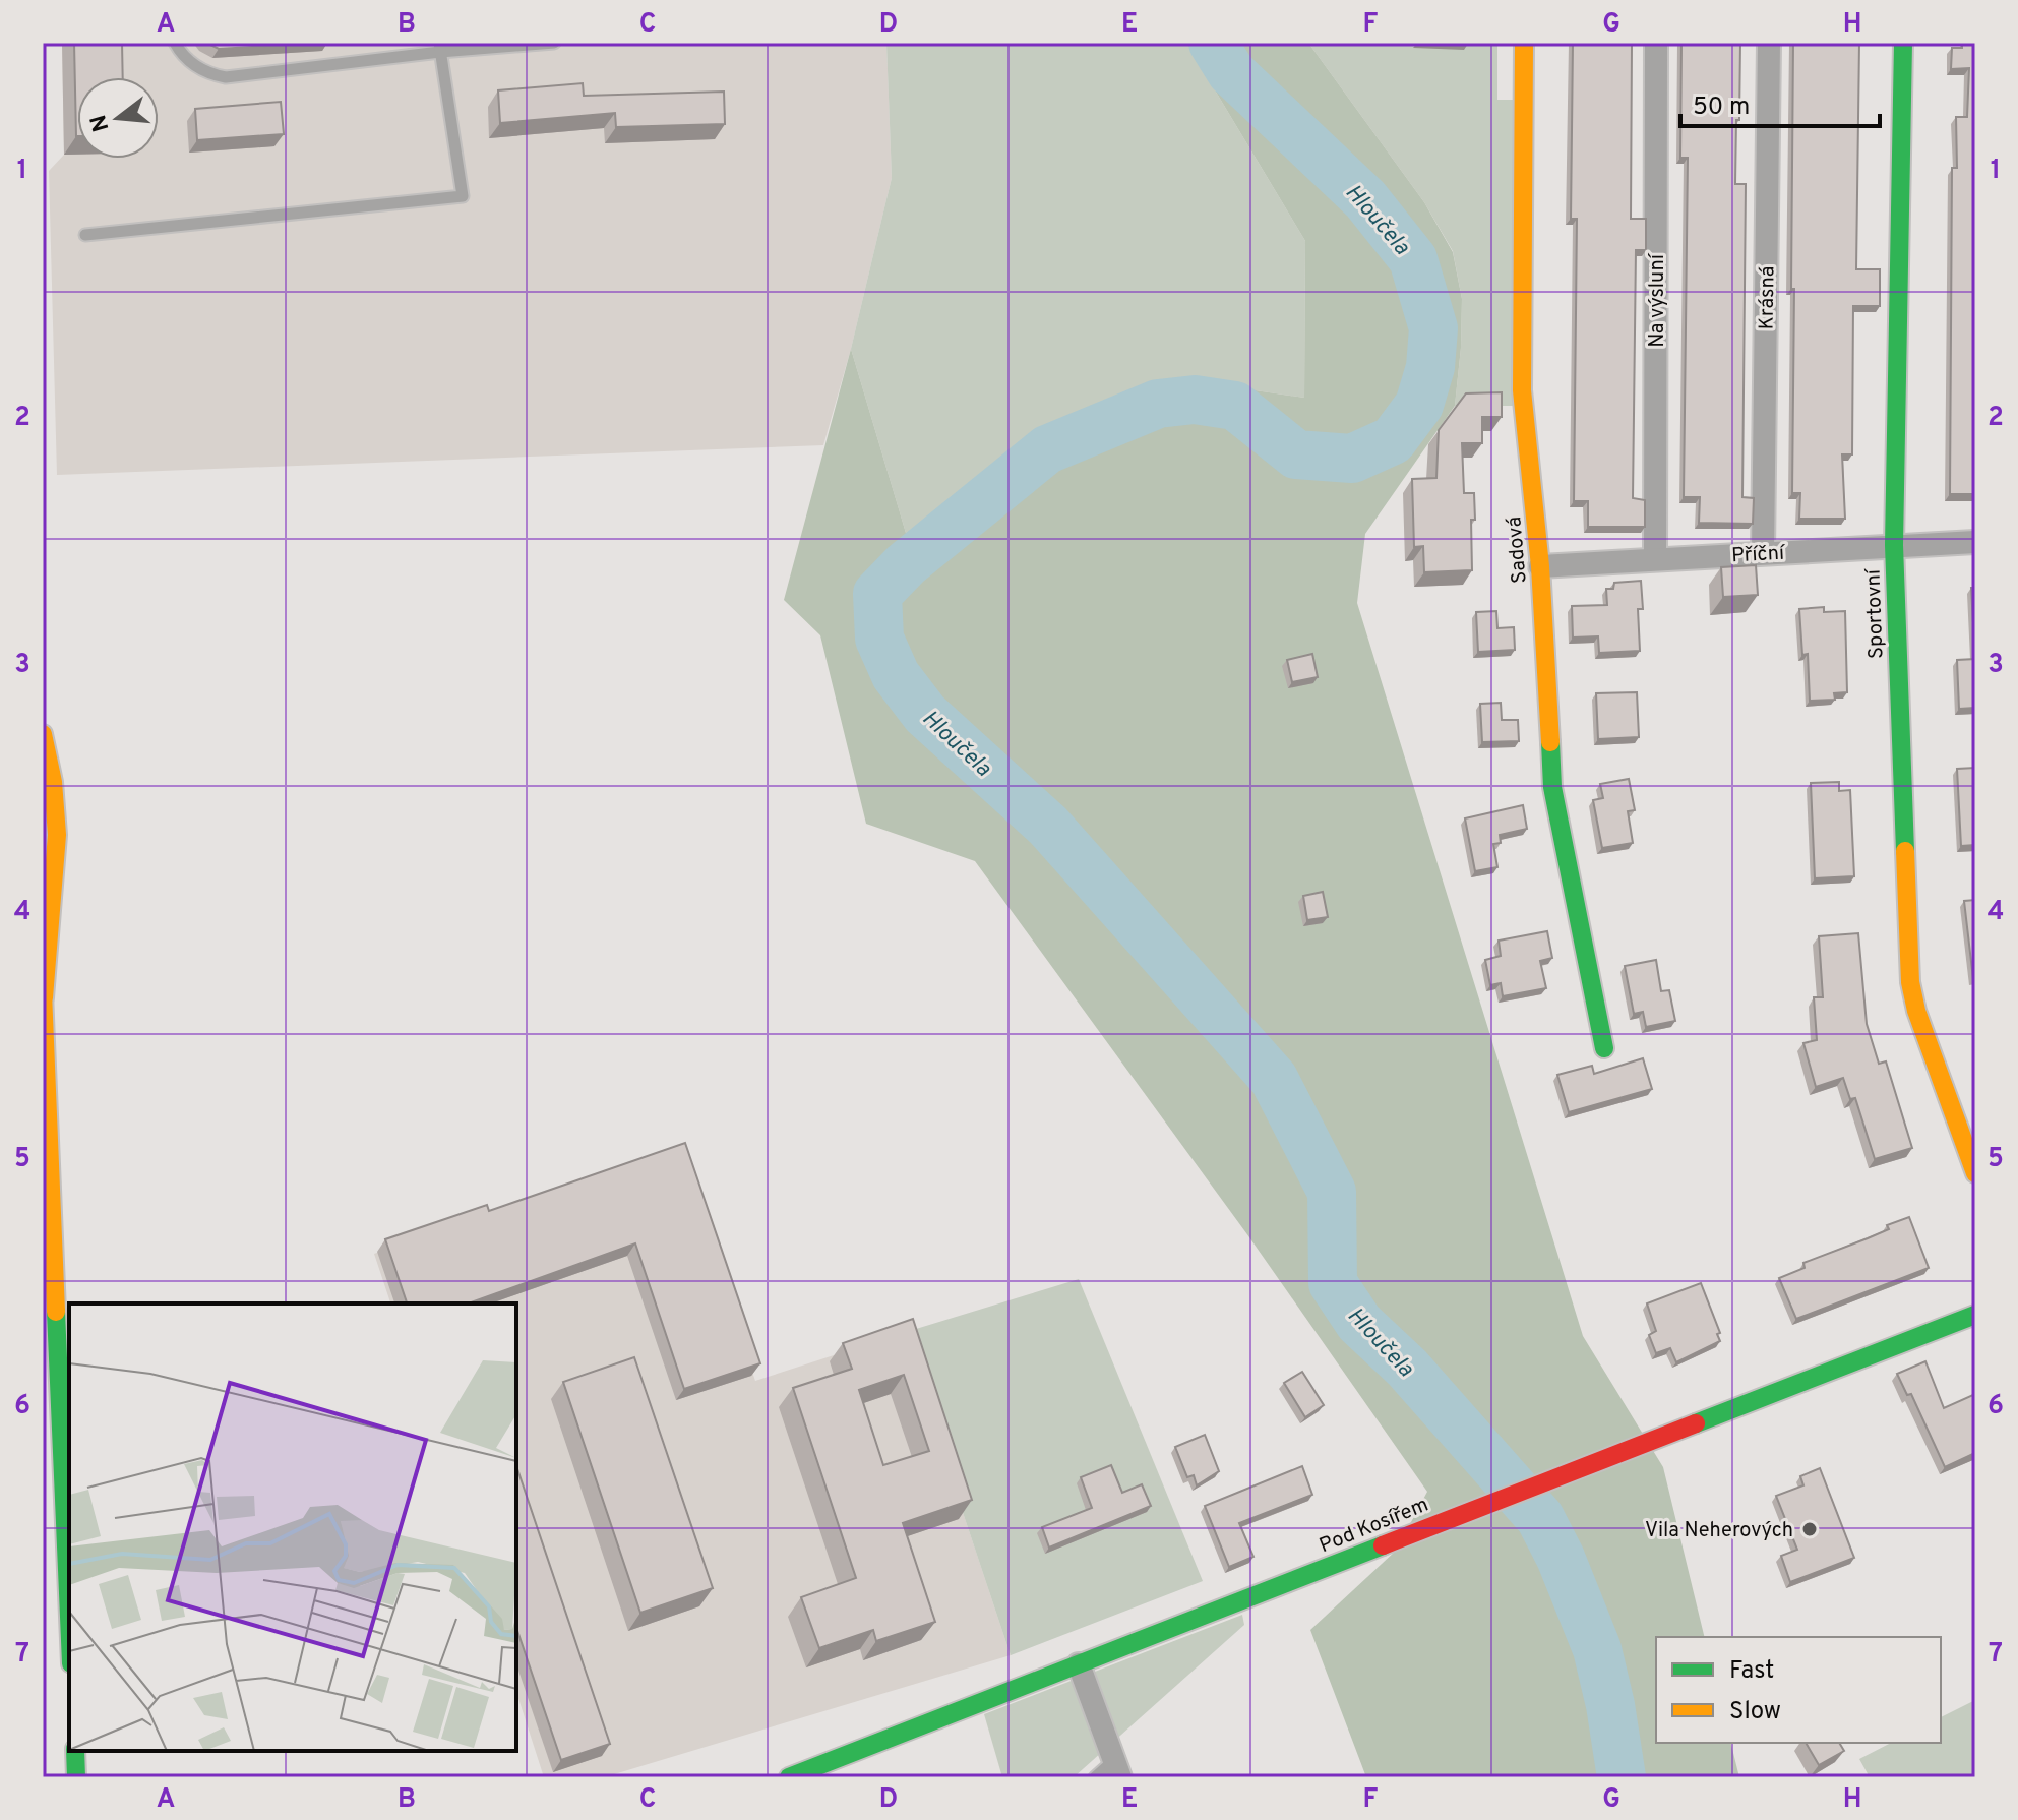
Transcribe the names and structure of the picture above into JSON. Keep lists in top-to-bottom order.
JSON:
{
  "streets": {
    "street": [
      "Krásná",
      "Na výsluní",
      "Sadová",
      "Příční",
      "Sportovní",
      "Pod Kosířem"
    ]
  },
  "crossings": [
    ["Krásná", "Příční"],
    ["Na výsluní", "Příční"],
    ["Sadová", "Příční"],
    ["Příční", "Sportovní"]
  ],
  "water": ["Hloučela"],
  "places": ["Vila Neherových"],
  "legend": ["Fast", "Slow"],
  "scale_bar": "50 m",
  "north": "left",
  "grid": {
    "columns": [
      "A",
      "B",
      "C",
      "D",
      "E",
      "F",
      "G",
      "H"
    ],
    "rows": [
      "1",
      "2",
      "3",
      "4",
      "5",
      "6",
      "7"
    ]
  }
}
